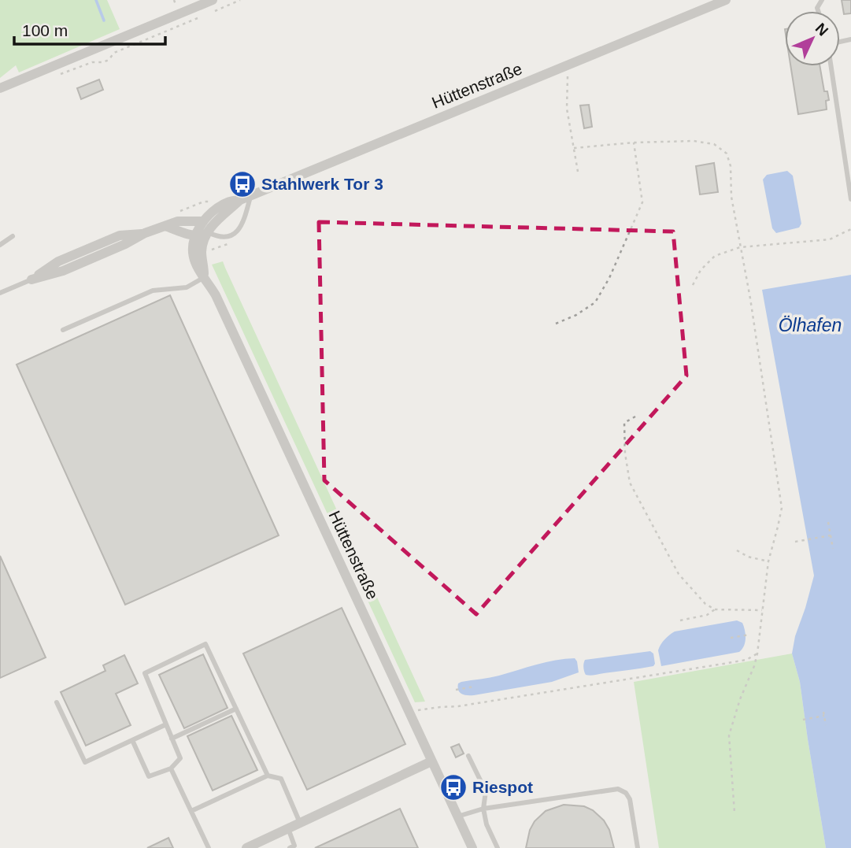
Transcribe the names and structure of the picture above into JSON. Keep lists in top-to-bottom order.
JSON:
{
  "streets": {
    "street": ["Hüttenstraße"]
  },
  "water": ["Ölhafen"],
  "places": {
    "bus stop": ["Stahlwerk Tor 3", "Riespot"]
  },
  "scale_bar": "100 m",
  "north": "top right"
}
